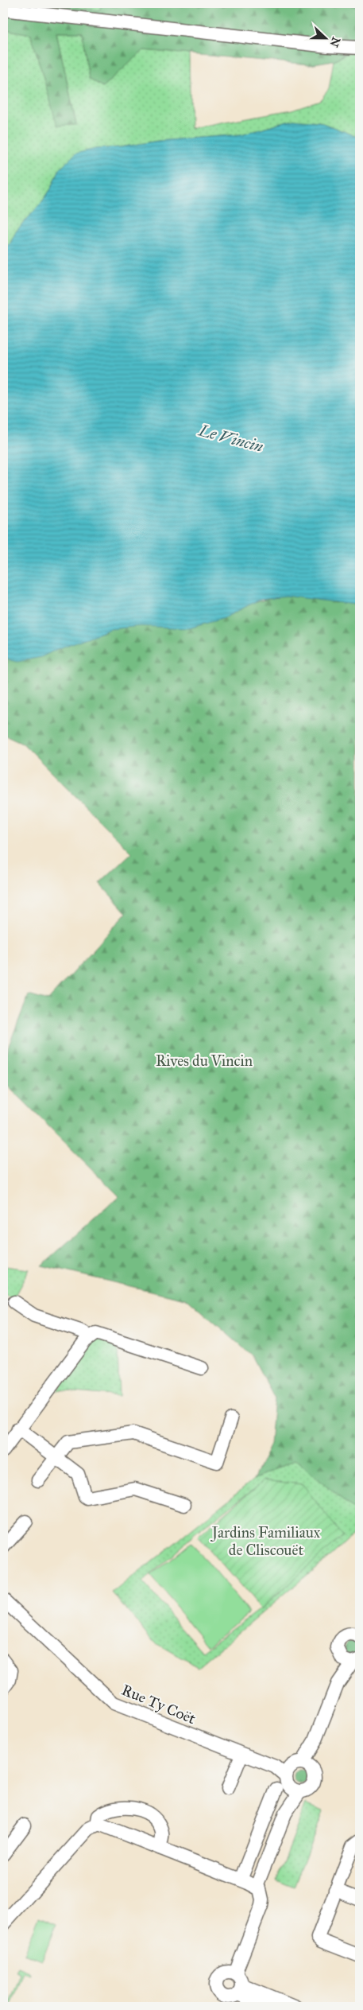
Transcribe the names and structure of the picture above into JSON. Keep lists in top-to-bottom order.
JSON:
{
  "streets": {
    "street": ["Rue Ty Coët"]
  },
  "water": ["Le Vincin"],
  "parks": ["Rives du Vincin", "Jardins Familiaux de Cliscouët"],
  "north": "right"
}
